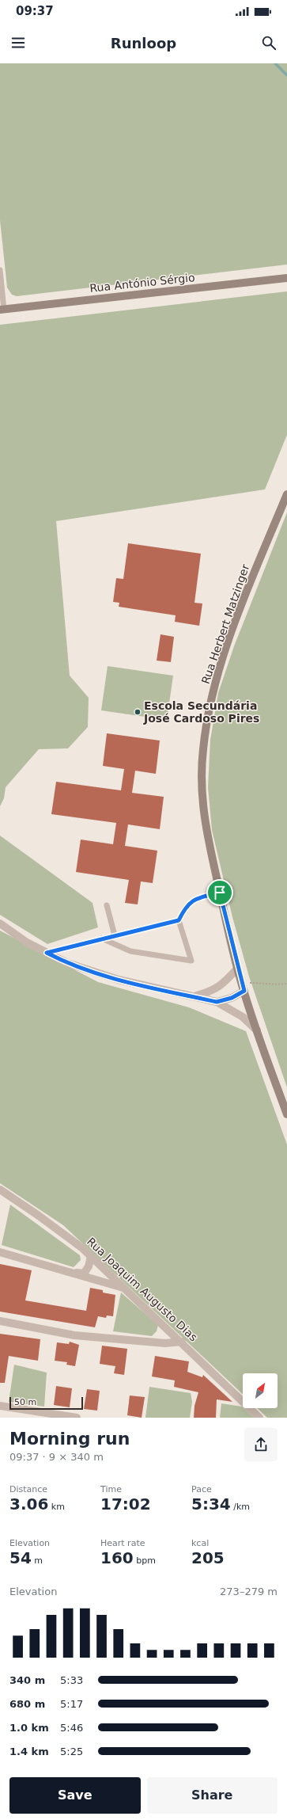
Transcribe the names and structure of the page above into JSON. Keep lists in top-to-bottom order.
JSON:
{
  "streets": {
    "street": ["Rua António Sérgio", "Rua Herbert Matzinger", "Rua Joaquim Augusto Dias"]
  },
  "places": ["Escola Secundária José Cardoso Pires"],
  "scale_bar": "50 m",
  "north": "top right",
  "page": {
    "status": "09:37",
    "header": "Runloop",
    "scale": "50 m",
    "heading": ["Morning run", "09:37 · 9 × 340 m"],
    "stats": [
      ["Distance", "3.06 km"],
      ["Time", "17:02"],
      ["Pace", "5:34 /km"],
      ["Elevation", "54 m"],
      ["Heart rate", "160 bpm"],
      ["kcal", "205"]
    ],
    "chart": ["Elevation", "273–279 m"],
    "list": [
      {
        "name": "340 m",
        "note": "5:33"
      },
      {
        "name": "680 m",
        "note": "5:17"
      },
      {
        "name": "1.0 km",
        "note": "5:46"
      },
      {
        "name": "1.4 km",
        "note": "5:25"
      }
    ],
    "buttons": ["Save", "Share"]
  }
}
